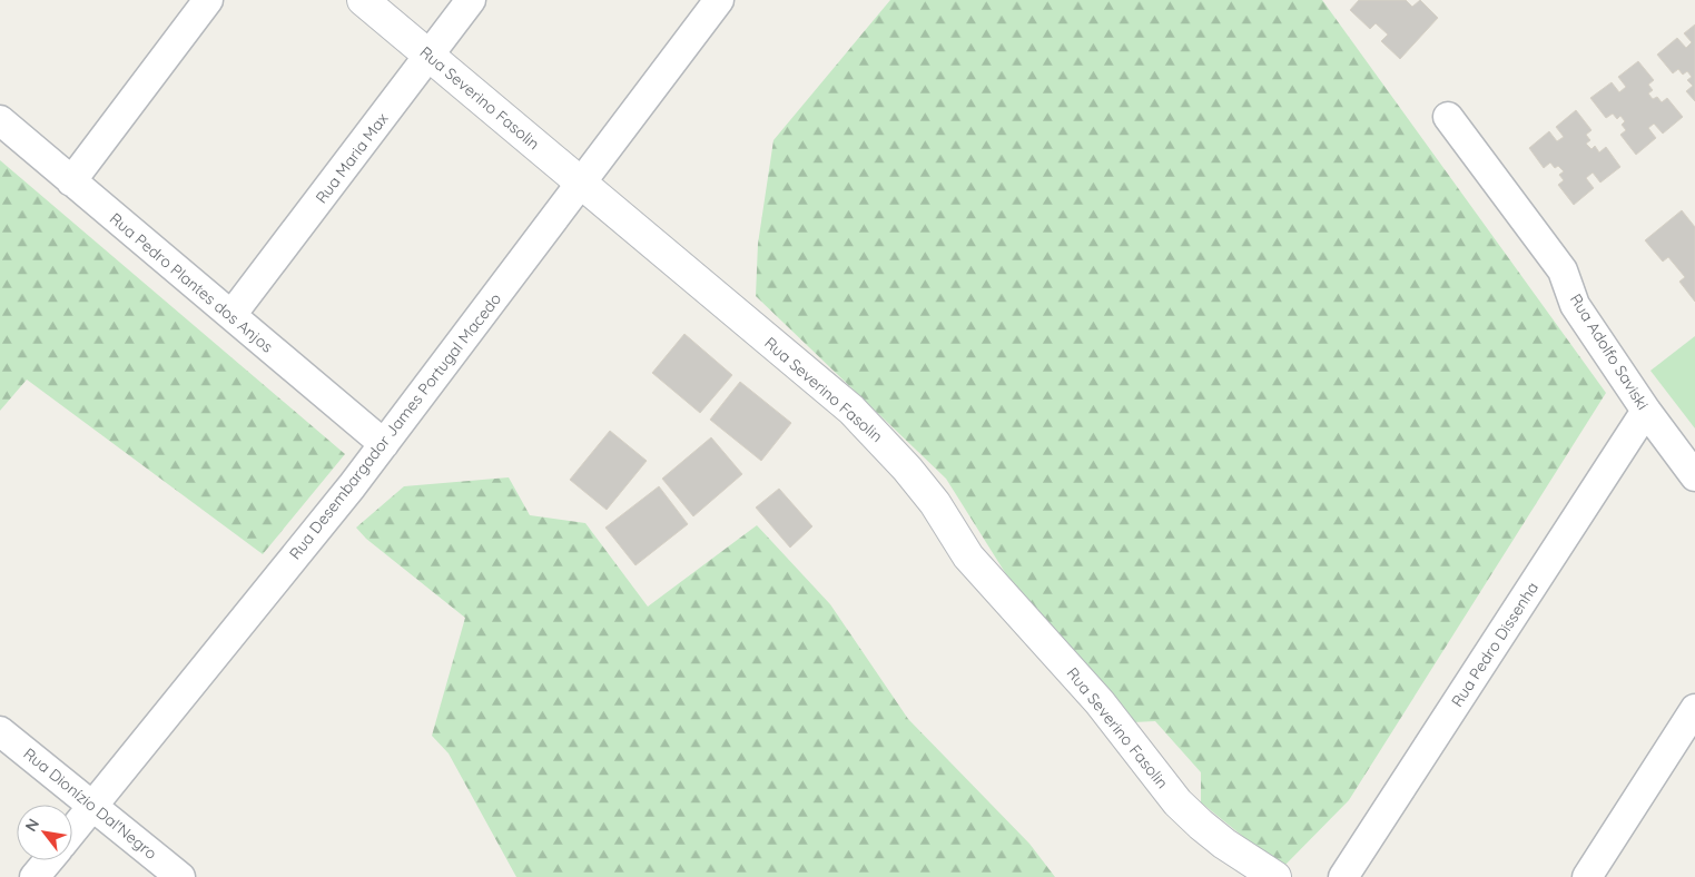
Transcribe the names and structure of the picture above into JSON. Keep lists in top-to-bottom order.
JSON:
{
  "streets": {
    "street": [
      "Rua Severino Fasolin",
      "Rua Maria Max",
      "Rua Pedro Plantes dos Anjos",
      "Rua Adolfo Saviski",
      "Rua Desembargador James Portugal Macedo",
      "Rua Pedro Dissenha",
      "Rua Dionízio Dal'Negro"
    ]
  },
  "crossings": [
    ["Rua Severino Fasolin", "Rua Maria Max"],
    ["Rua Severino Fasolin", "Rua Desembargador James Portugal Macedo"],
    ["Rua Maria Max", "Rua Pedro Plantes dos Anjos"],
    ["Rua Pedro Plantes dos Anjos", "Rua Desembargador James Portugal Macedo"],
    ["Rua Adolfo Saviski", "Rua Pedro Dissenha"],
    ["Rua Desembargador James Portugal Macedo", "Rua Dionízio Dal'Negro"]
  ],
  "north": "top left"
}
